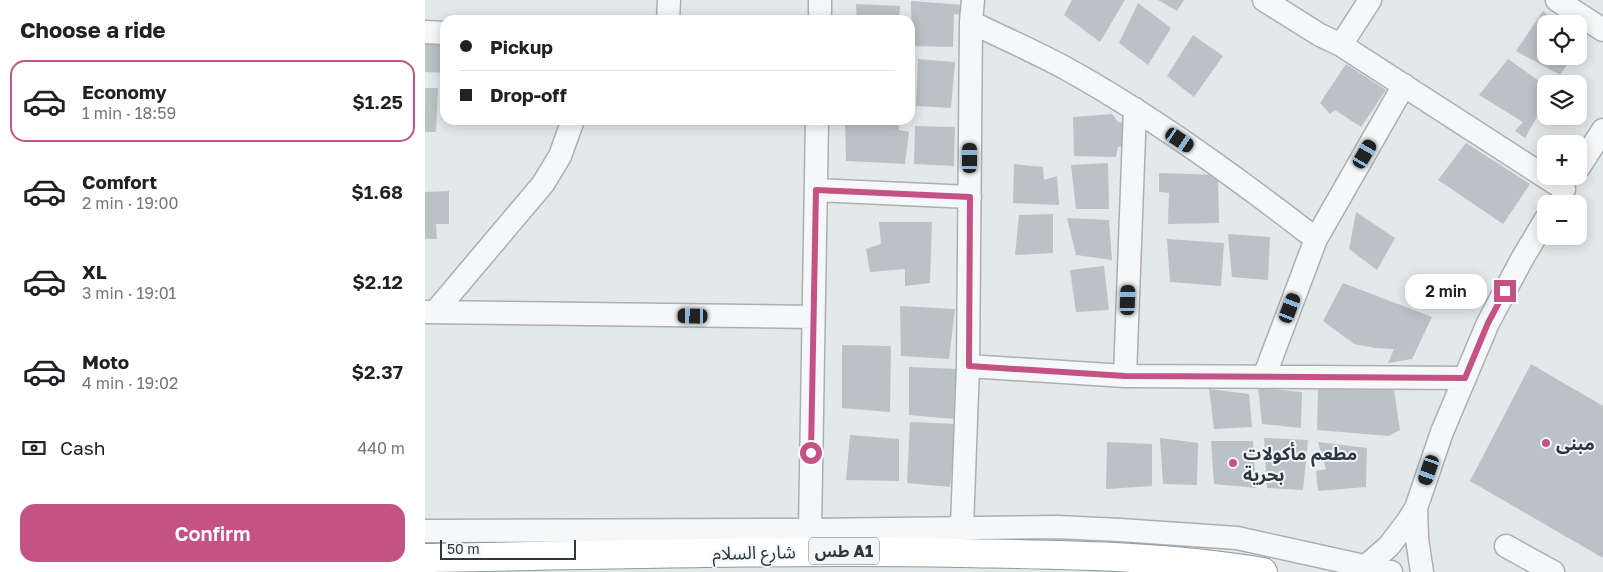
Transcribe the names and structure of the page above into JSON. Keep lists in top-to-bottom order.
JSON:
{
  "streets": {
    "highway": ["طس A1", "شارع السلام"]
  },
  "places": ["مبنى", "مطعم مأكولات بحرية"],
  "scale_bar": "50 m",
  "page": {
    "heading": "Choose a ride",
    "map_buttons": ["+", "−"],
    "banner": ["Pickup", "Drop-off"],
    "list": [
      {
        "name": "Economy",
        "note": "1 min · 18:59",
        "value": "$1.25"
      },
      {
        "name": "Comfort",
        "note": "2 min · 19:00",
        "value": "$1.68"
      },
      {
        "name": "XL",
        "note": "3 min · 19:01",
        "value": "$2.12"
      },
      {
        "name": "Moto",
        "note": "4 min · 19:02",
        "value": "$2.37"
      }
    ],
    "bubble": "2 min",
    "pay": ["Cash", "440 m"],
    "buttons": "Confirm",
    "scale": "50 m"
  }
}
